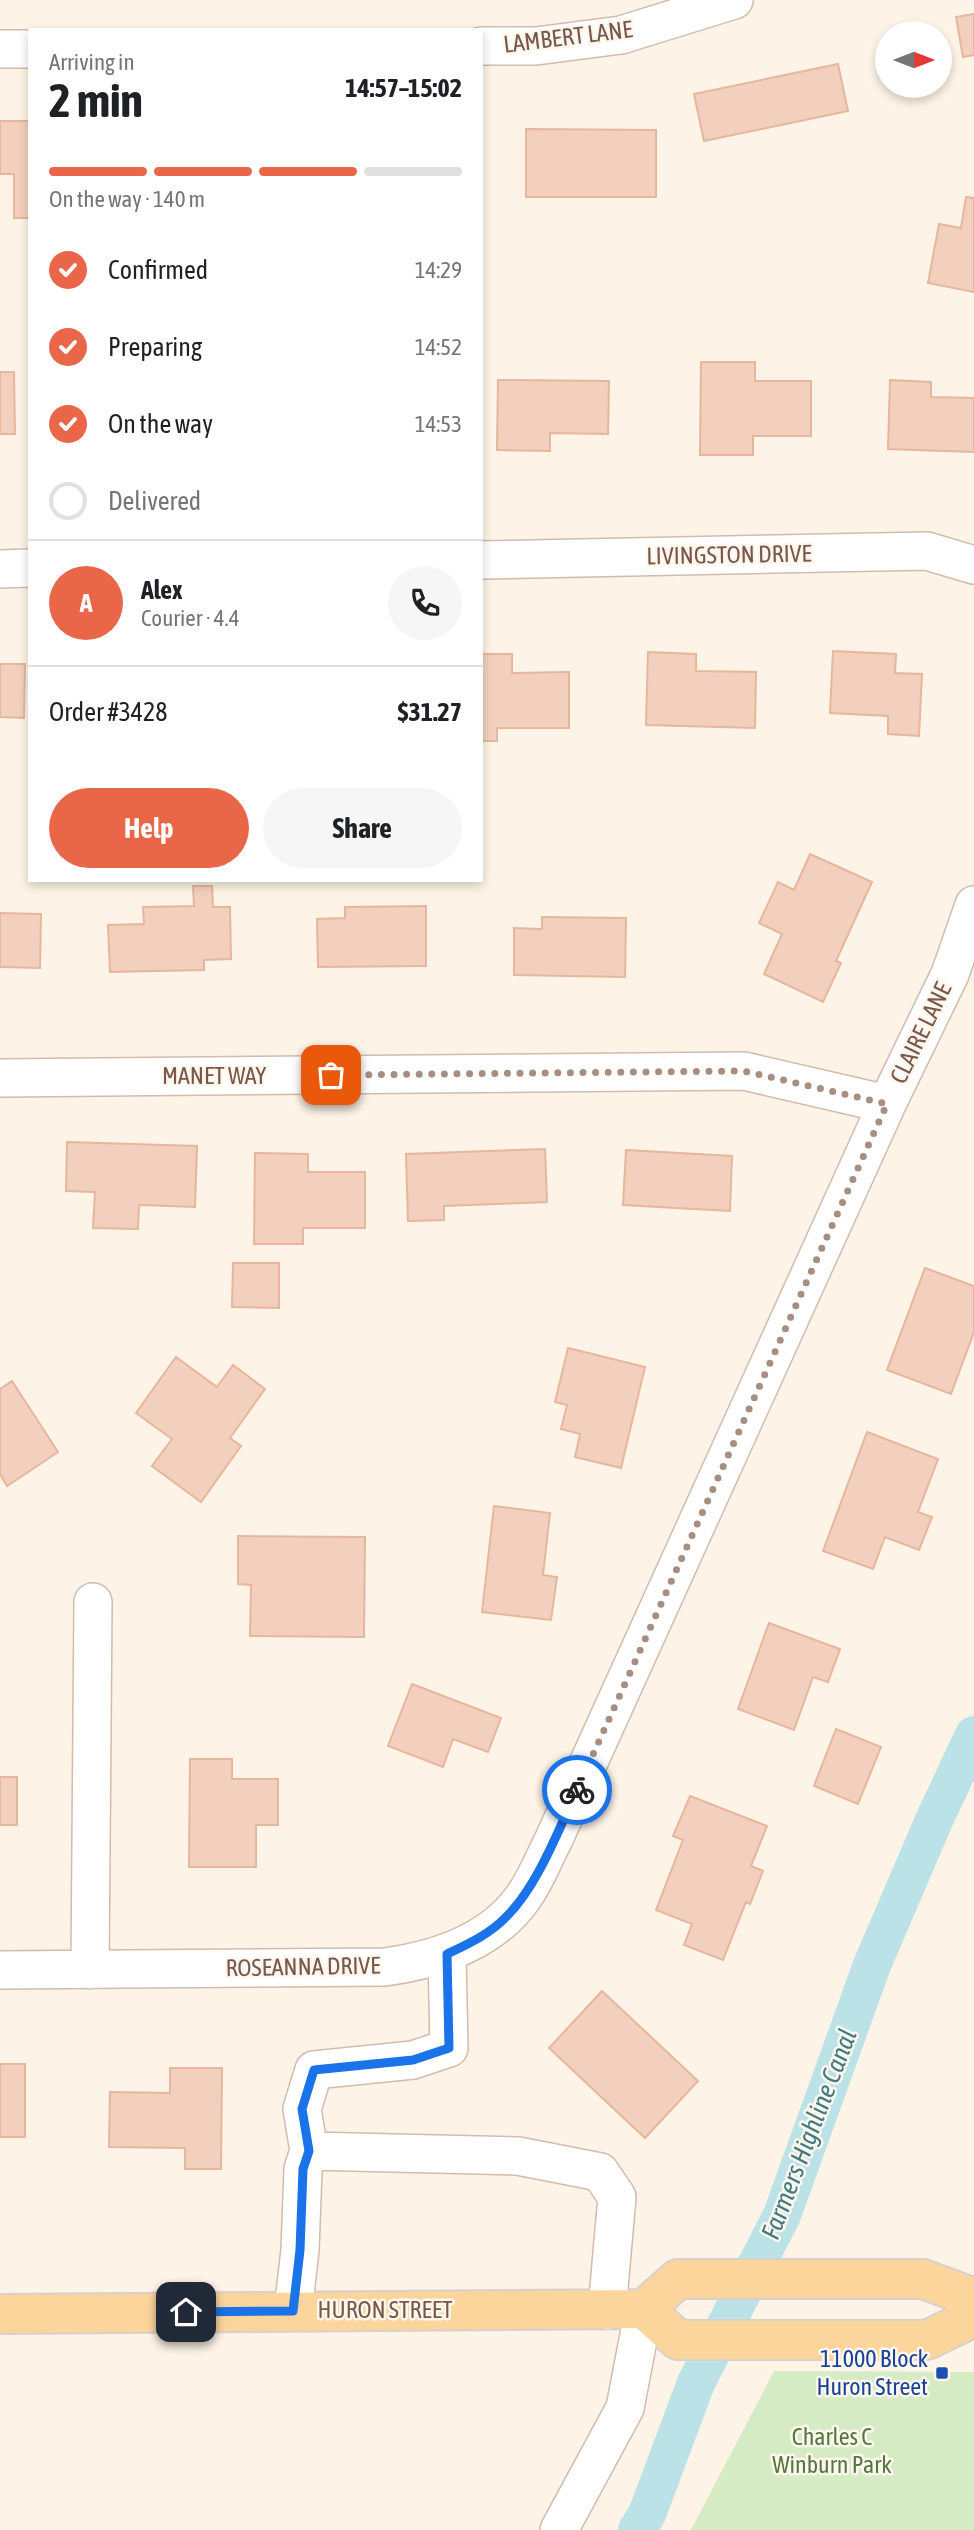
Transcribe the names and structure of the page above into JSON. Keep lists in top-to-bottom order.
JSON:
{
  "streets": {
    "main road": ["HURON STREET"],
    "street": [
      "LAMBERT LANE",
      "LIVINGSTON DRIVE",
      "CLAIRE LANE",
      "MANET WAY",
      "ROSEANNA DRIVE"
    ]
  },
  "crossings": [
    ["CLAIRE LANE", "MANET WAY"],
    ["CLAIRE LANE", "ROSEANNA DRIVE"]
  ],
  "water": ["Farmers Highline Canal"],
  "parks": ["Charles C Winburn Park"],
  "places": {
    "transit": ["11000 Block Huron Street"]
  },
  "north": "right",
  "page": {
    "heading": ["2 min", "Arriving in", "14:57–15:02"],
    "panel": [
      "Alex",
      "Courier · 4.4",
      "Order #3428",
      "$31.27"
    ],
    "bar": "On the way · 140 m",
    "list": [
      ["Confirmed", "14:29"],
      ["Preparing", "14:52"],
      ["On the way", "14:53"],
      "Delivered"
    ],
    "round": "A",
    "buttons": ["Help", "Share"]
  }
}
